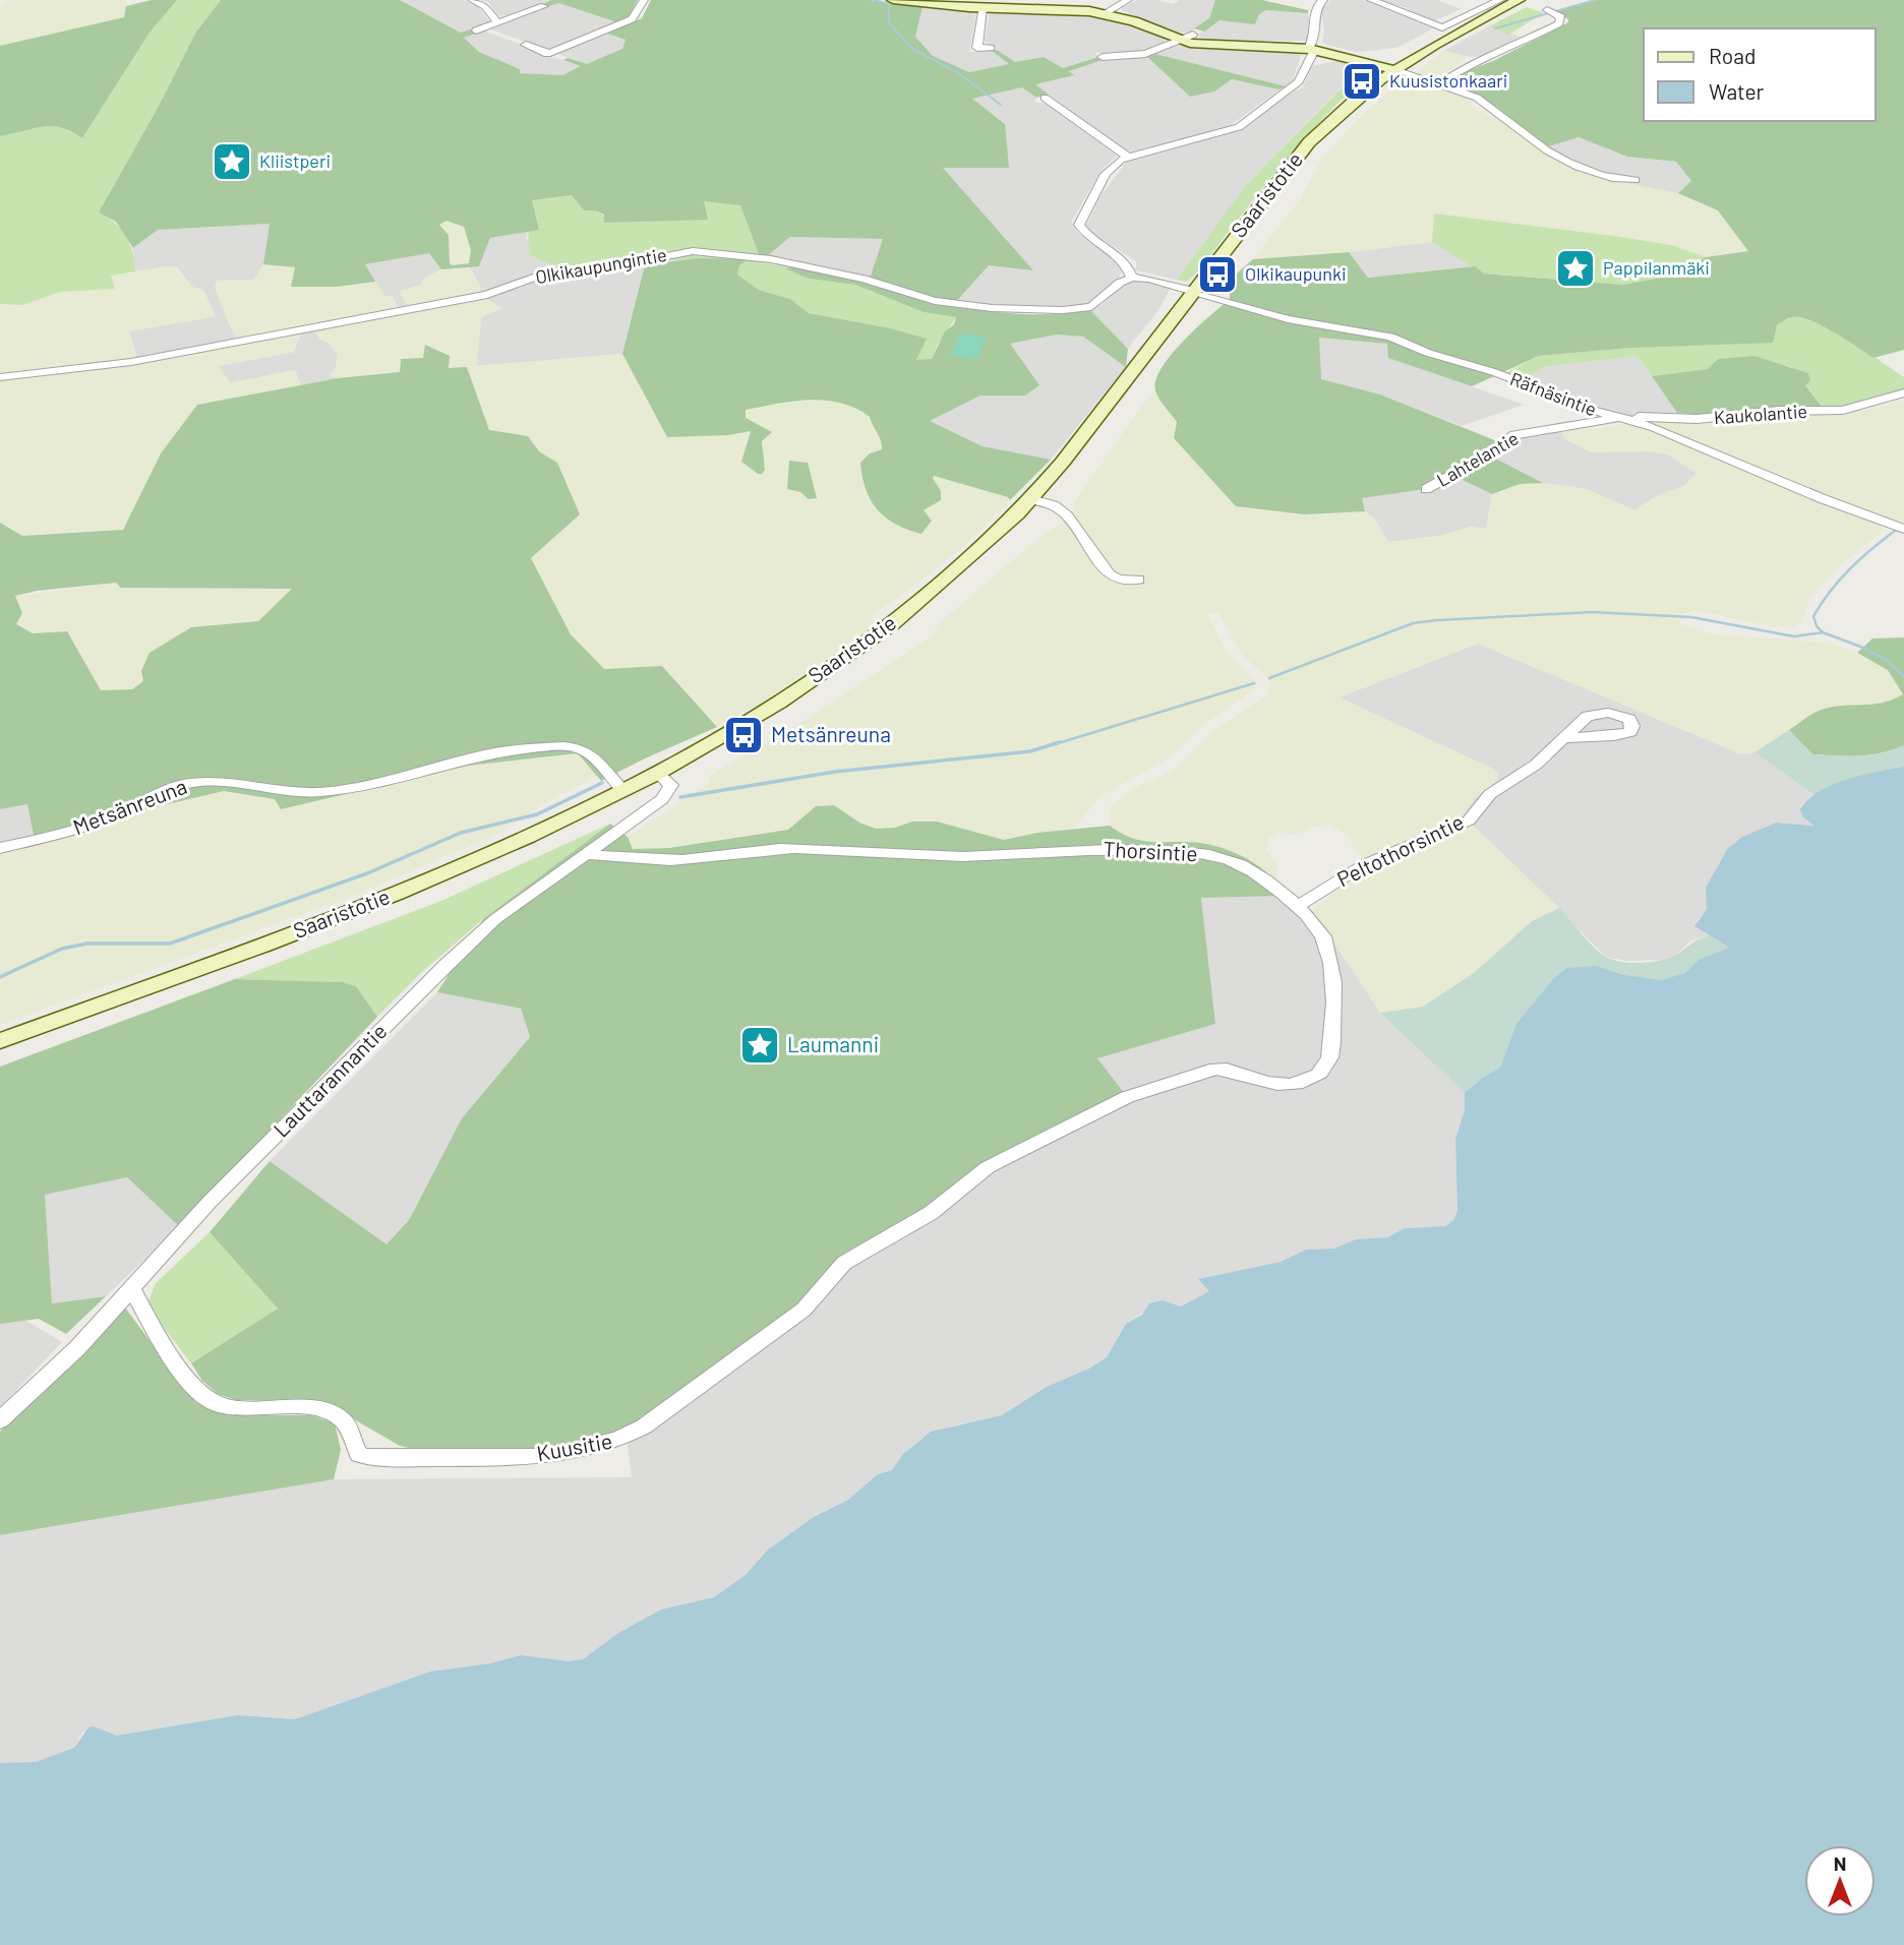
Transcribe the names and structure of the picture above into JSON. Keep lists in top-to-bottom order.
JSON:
{
  "streets": {
    "main road": ["Saaristotie"],
    "street": [
      "Olkikaupungintie",
      "Räfnäsintie",
      "Kaukolantie",
      "Lahtelantie",
      "Metsänreuna",
      "Peltothorsintie",
      "Thorsintie",
      "Lauttarannantie",
      "Kuusitie"
    ]
  },
  "crossings": [
    ["Saaristotie", "Räfnäsintie"],
    ["Saaristotie", "Metsänreuna"],
    ["Saaristotie", "Lauttarannantie"],
    ["Räfnäsintie", "Kaukolantie"],
    ["Räfnäsintie", "Lahtelantie"],
    ["Kaukolantie", "Lahtelantie"],
    ["Peltothorsintie", "Thorsintie"],
    ["Thorsintie", "Lauttarannantie"],
    ["Thorsintie", "Kuusitie"],
    ["Lauttarannantie", "Kuusitie"]
  ],
  "places": {
    "bus stop": ["Kuusistonkaari", "Olkikaupunki", "Metsänreuna"],
    "place": ["Kliistperi", "Pappilanmäki", "Laumanni"]
  },
  "legend": ["Road", "Water"],
  "north": "top"
}
